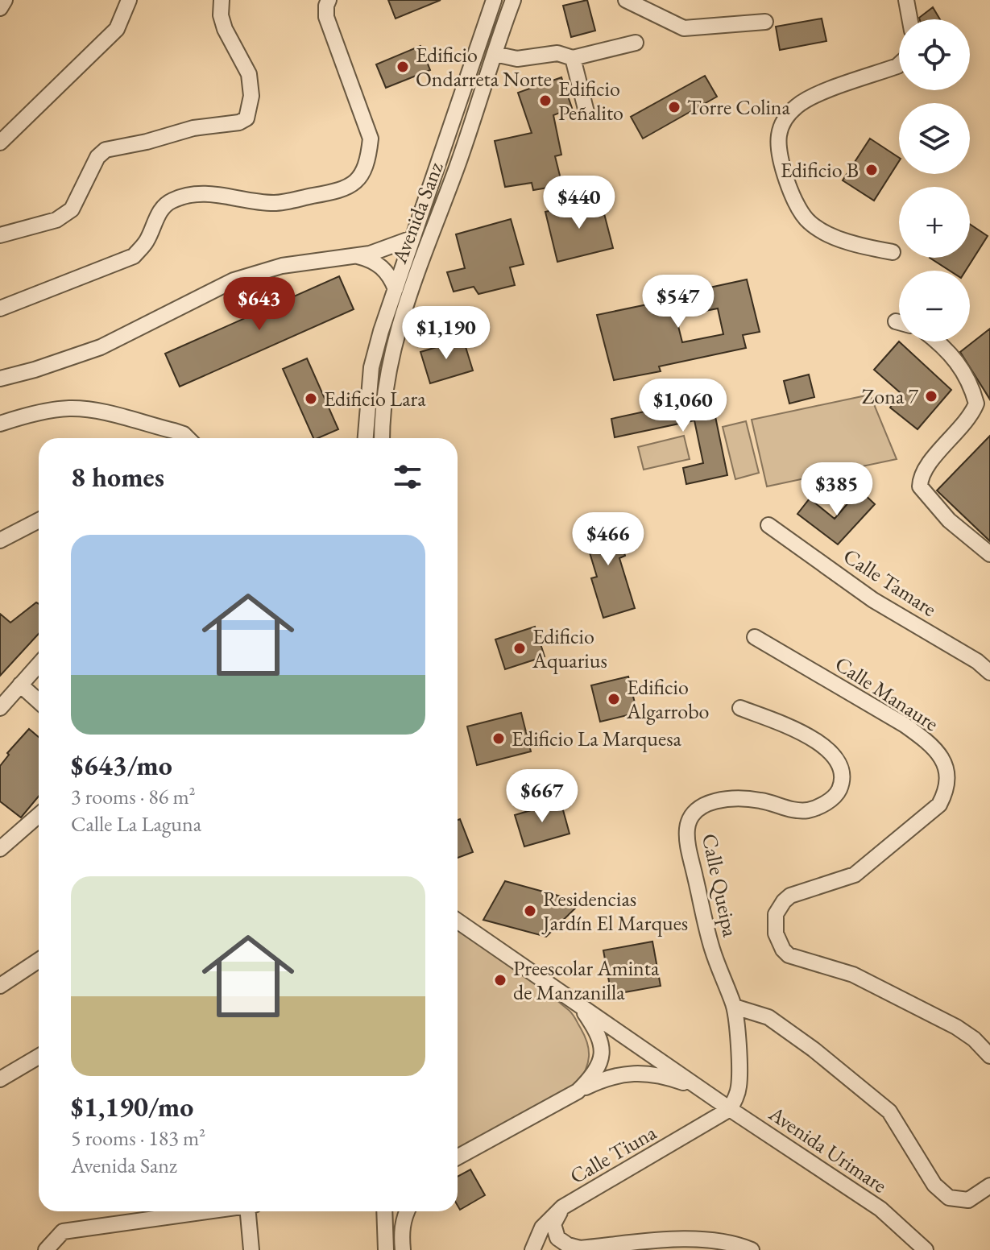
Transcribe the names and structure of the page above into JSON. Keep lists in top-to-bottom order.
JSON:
{
  "streets": {
    "street": [
      "Avenida Sanz",
      "Calle Tamare",
      "Calle Manaure",
      "Calle Queipa",
      "Avenida Urimare",
      "Calle Tiuna"
    ]
  },
  "crossings": [
    ["Calle Queipa", "Avenida Urimare"],
    ["Calle Queipa", "Calle Tiuna"],
    ["Avenida Urimare", "Calle Tiuna"]
  ],
  "places": [
    "Edificio Ondarreta Norte",
    "Edificio Peñalito",
    "Torre Colina",
    "Edificio B",
    "Zona 7",
    "Edificio Lara",
    "Edificio Aquarius",
    "Edificio Algarrobo",
    "Edificio La Marquesa",
    "Residencias Jardín El Marques",
    "Preescolar Aminta de Manzanilla"
  ],
  "page": {
    "map_buttons": ["+", "−"],
    "price": [
      "$440",
      "$547",
      "$643",
      "$1,190",
      "$1,060",
      "$385",
      "$466",
      "$667"
    ],
    "heading": "8 homes",
    "list": [
      {
        "name": "$643/mo",
        "note": "3 rooms · 86 m² · Calle La Laguna"
      },
      {
        "name": "$1,190/mo",
        "note": "5 rooms · 183 m² · Avenida Sanz"
      }
    ]
  }
}
